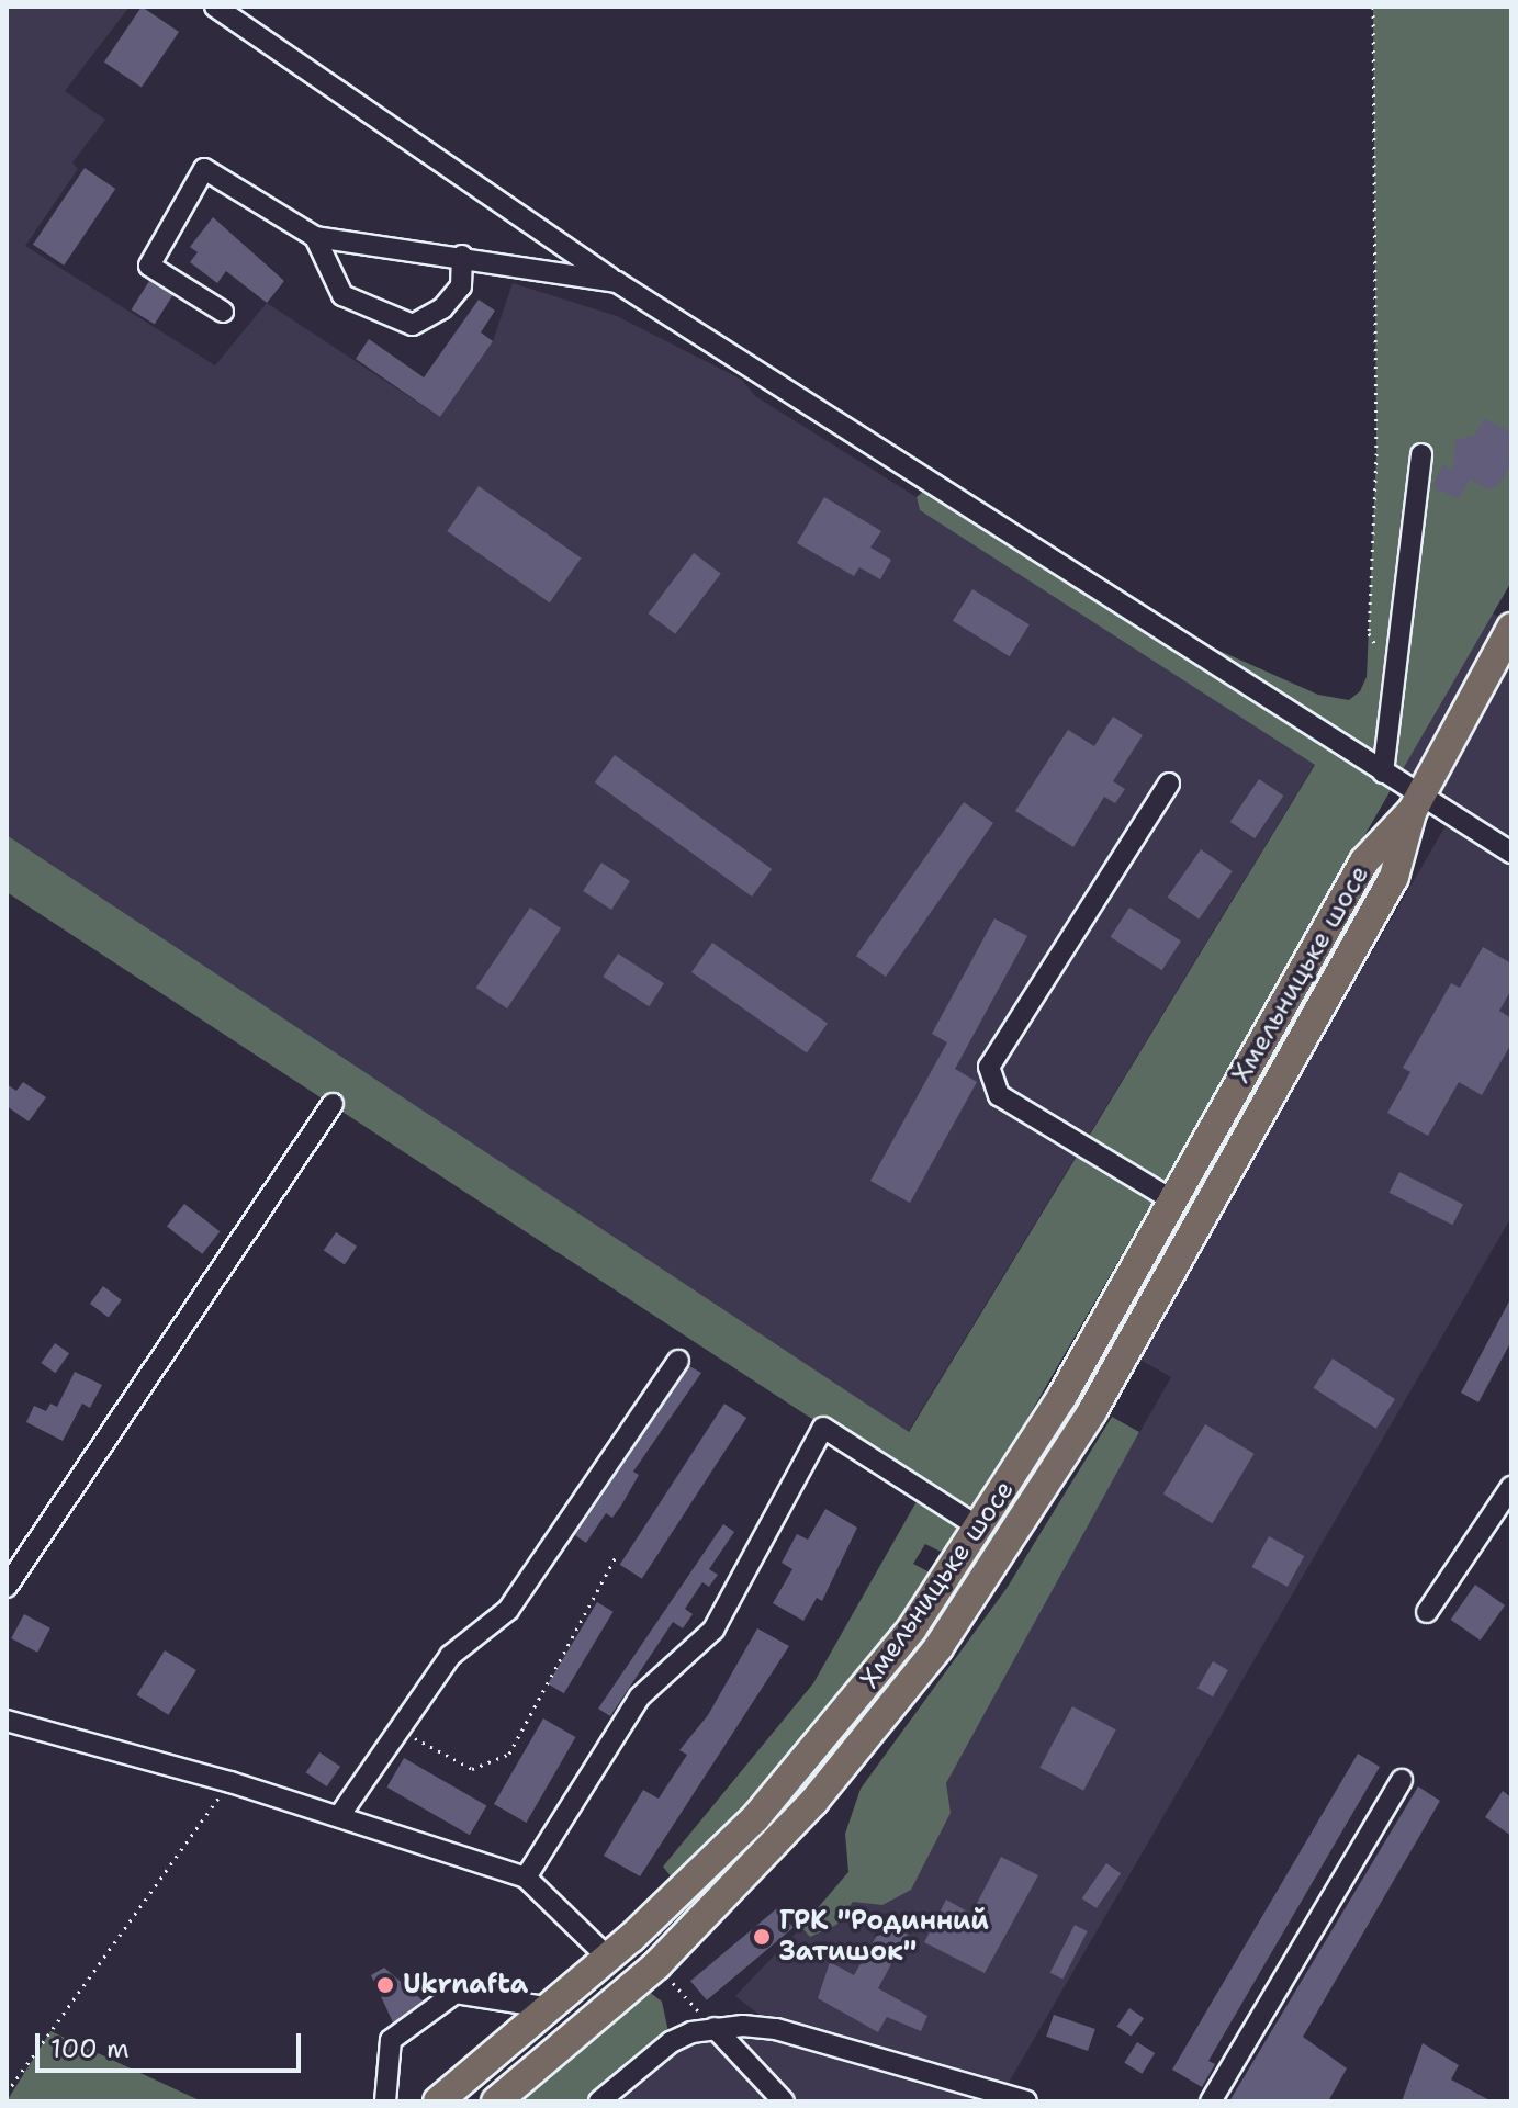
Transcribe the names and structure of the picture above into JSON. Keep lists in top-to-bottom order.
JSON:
{
  "streets": {
    "highway": ["Хмельницьке шосе"]
  },
  "places": ["ГРК \"Родинний Затишок\"", "Ukrnafta"],
  "scale_bar": "100 m"
}
